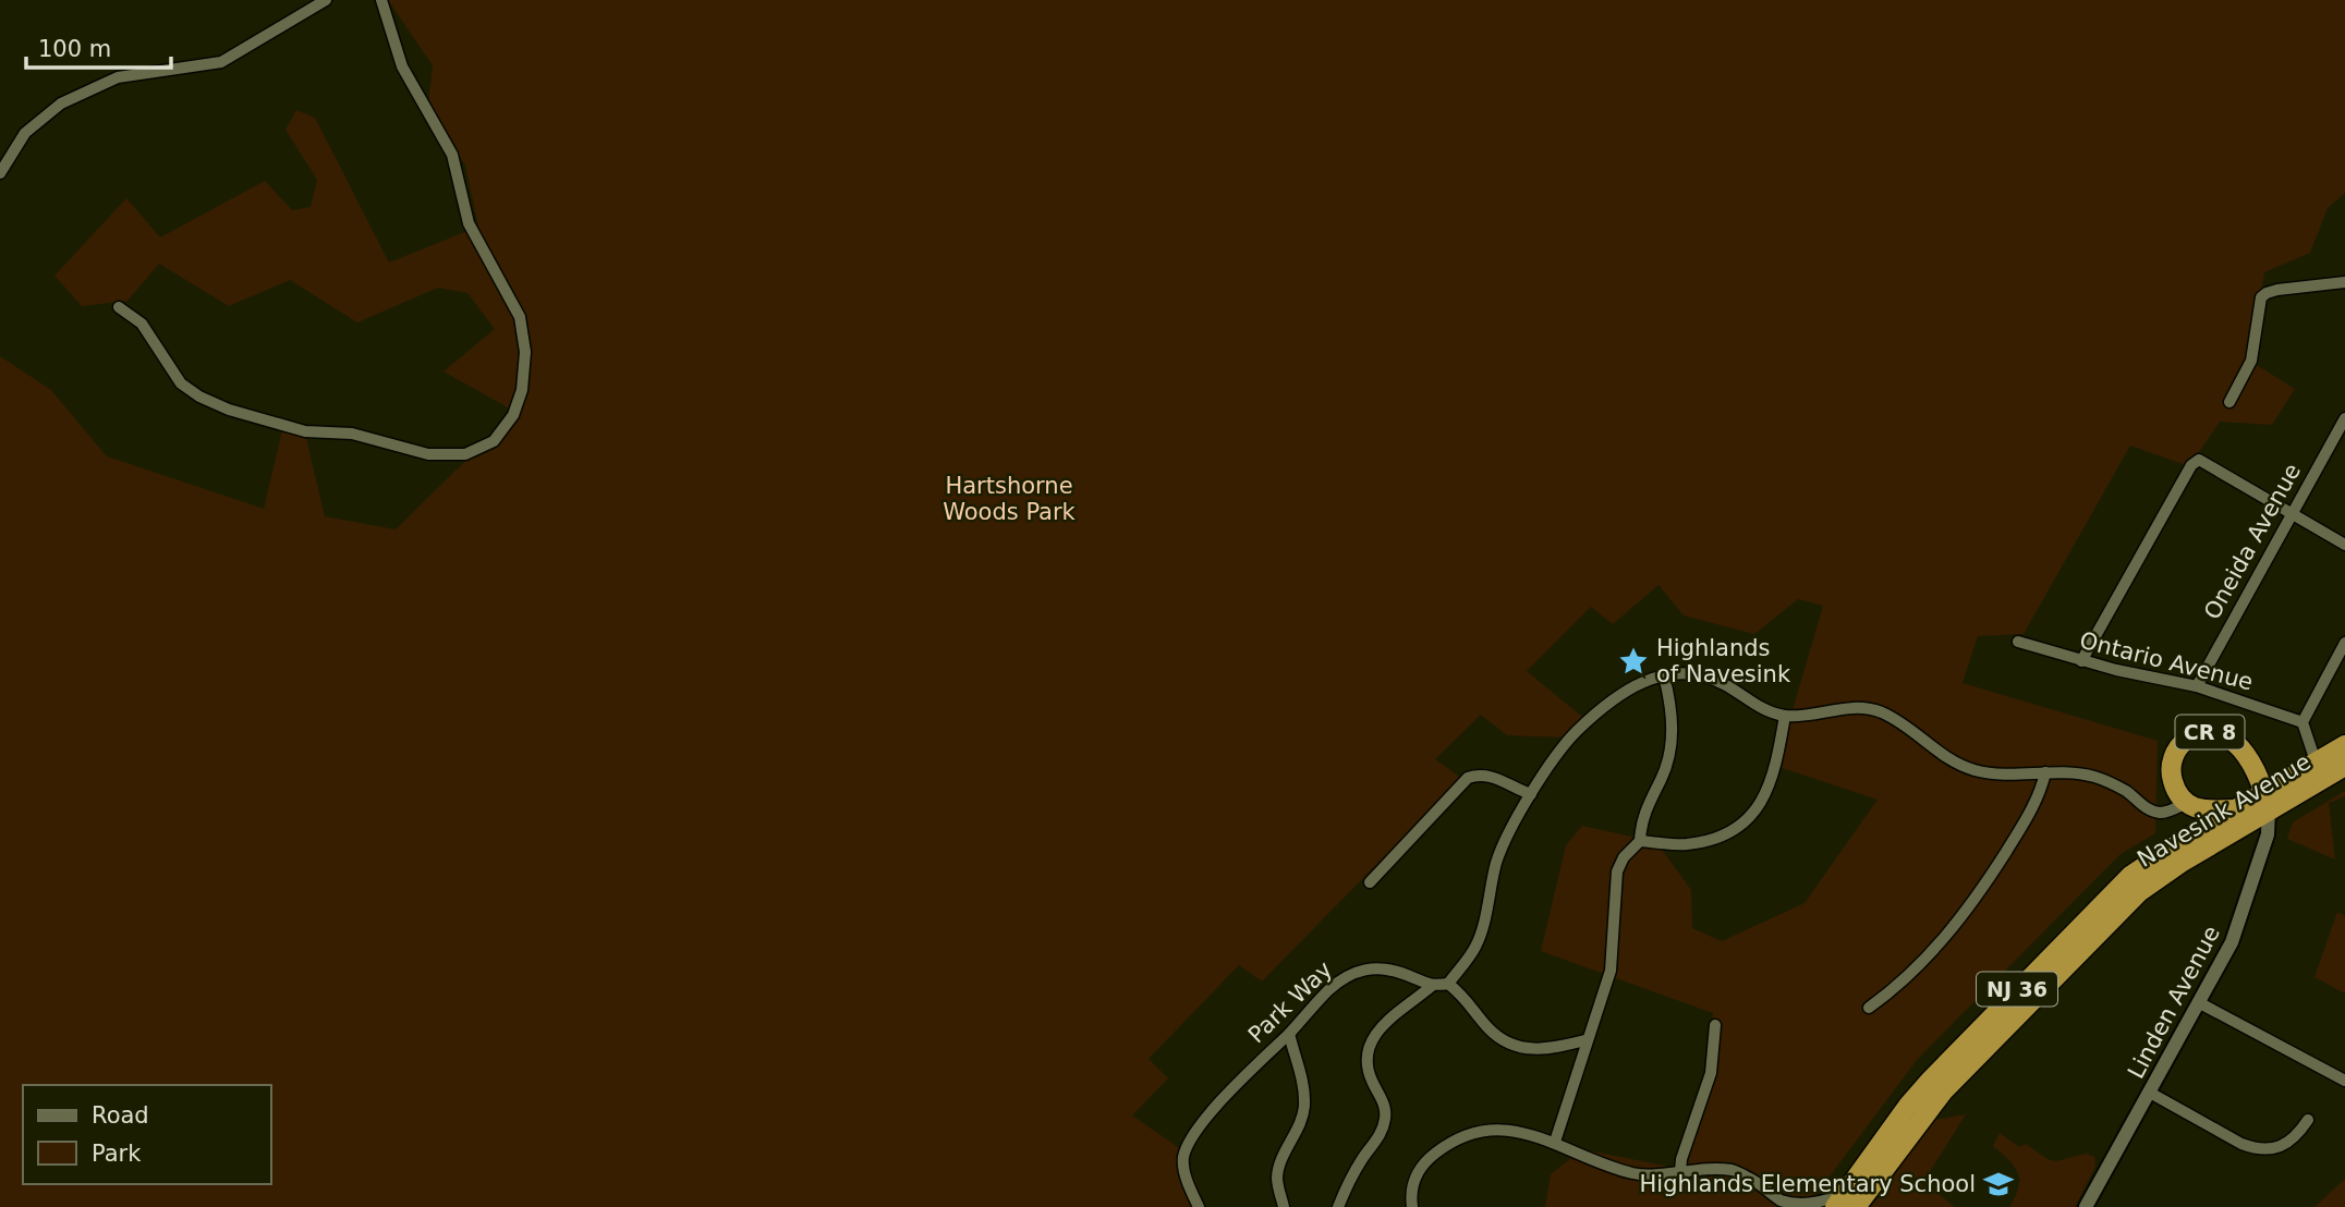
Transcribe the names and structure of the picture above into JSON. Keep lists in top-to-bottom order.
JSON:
{
  "streets": {
    "highway": ["CR 8", "Navesink Avenue", "NJ 36"],
    "street": [
      "Oneida Avenue",
      "Ontario Avenue",
      "Park Way",
      "Linden Avenue"
    ]
  },
  "crossings": [
    ["Oneida Avenue", "Ontario Avenue"],
    ["CR 8", "Navesink Avenue"],
    ["CR 8", "NJ 36"],
    ["CR 8", "Linden Avenue"],
    ["Navesink Avenue", "NJ 36"],
    ["Navesink Avenue", "Linden Avenue"],
    ["NJ 36", "Linden Avenue"]
  ],
  "parks": ["Hartshorne Woods Park"],
  "places": {
    "place": ["Highlands of Navesink"],
    "school or university": ["Highlands Elementary School"]
  },
  "legend": ["Road", "Park"],
  "scale_bar": "100 m"
}
